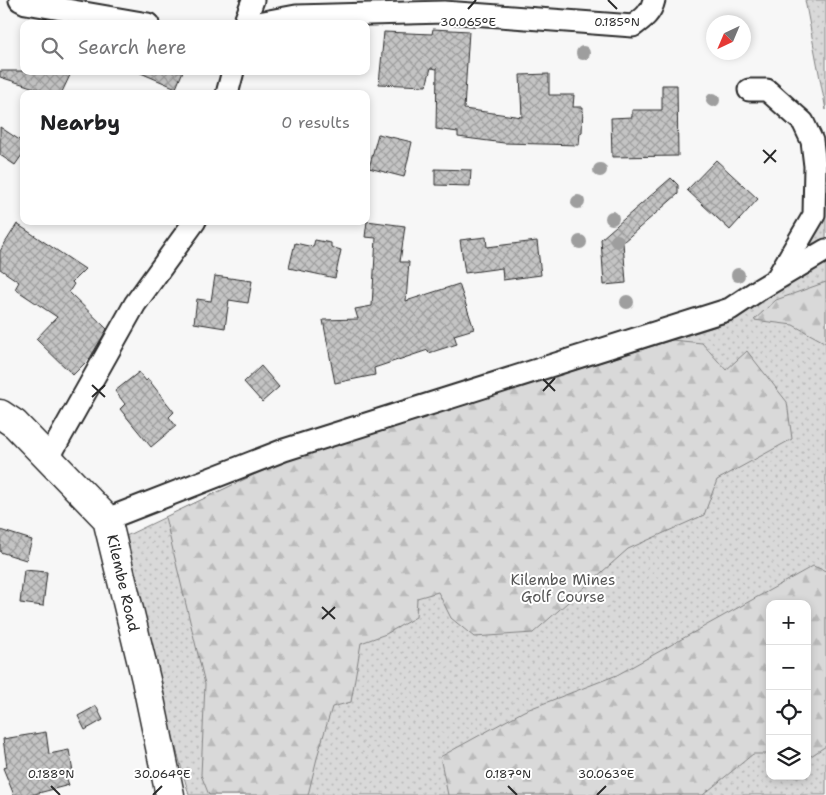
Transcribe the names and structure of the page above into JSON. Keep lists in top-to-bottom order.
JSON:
{
  "streets": {
    "main road": ["Kilembe Road"]
  },
  "parks": ["Kilembe Mines Golf Course"],
  "north": "bottom left",
  "page": {
    "search": "Search here",
    "heading": ["Nearby", "0 results"],
    "map_buttons": ["+", "−"]
  },
  "coordinates": [
    "0.185°N",
    "30.065°E",
    "30.064°E",
    "30.063°E",
    "0.188°N",
    "0.187°N"
  ]
}
